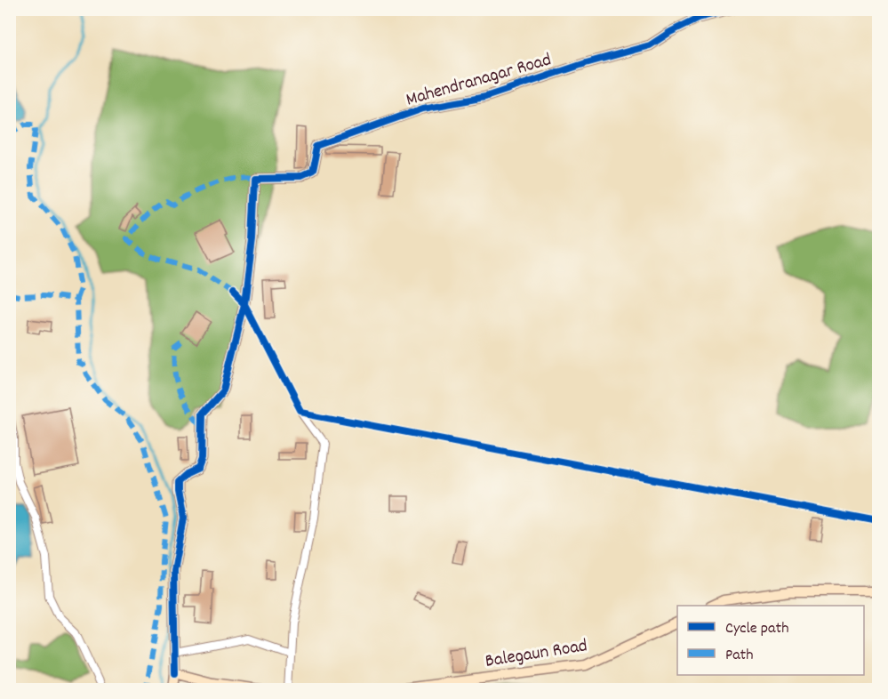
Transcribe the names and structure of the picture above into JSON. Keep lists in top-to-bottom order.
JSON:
{
  "streets": {
    "street": ["Mahendranagar Road", "Balegaun Road"]
  },
  "legend": ["Cycle path", "Path"]
}
